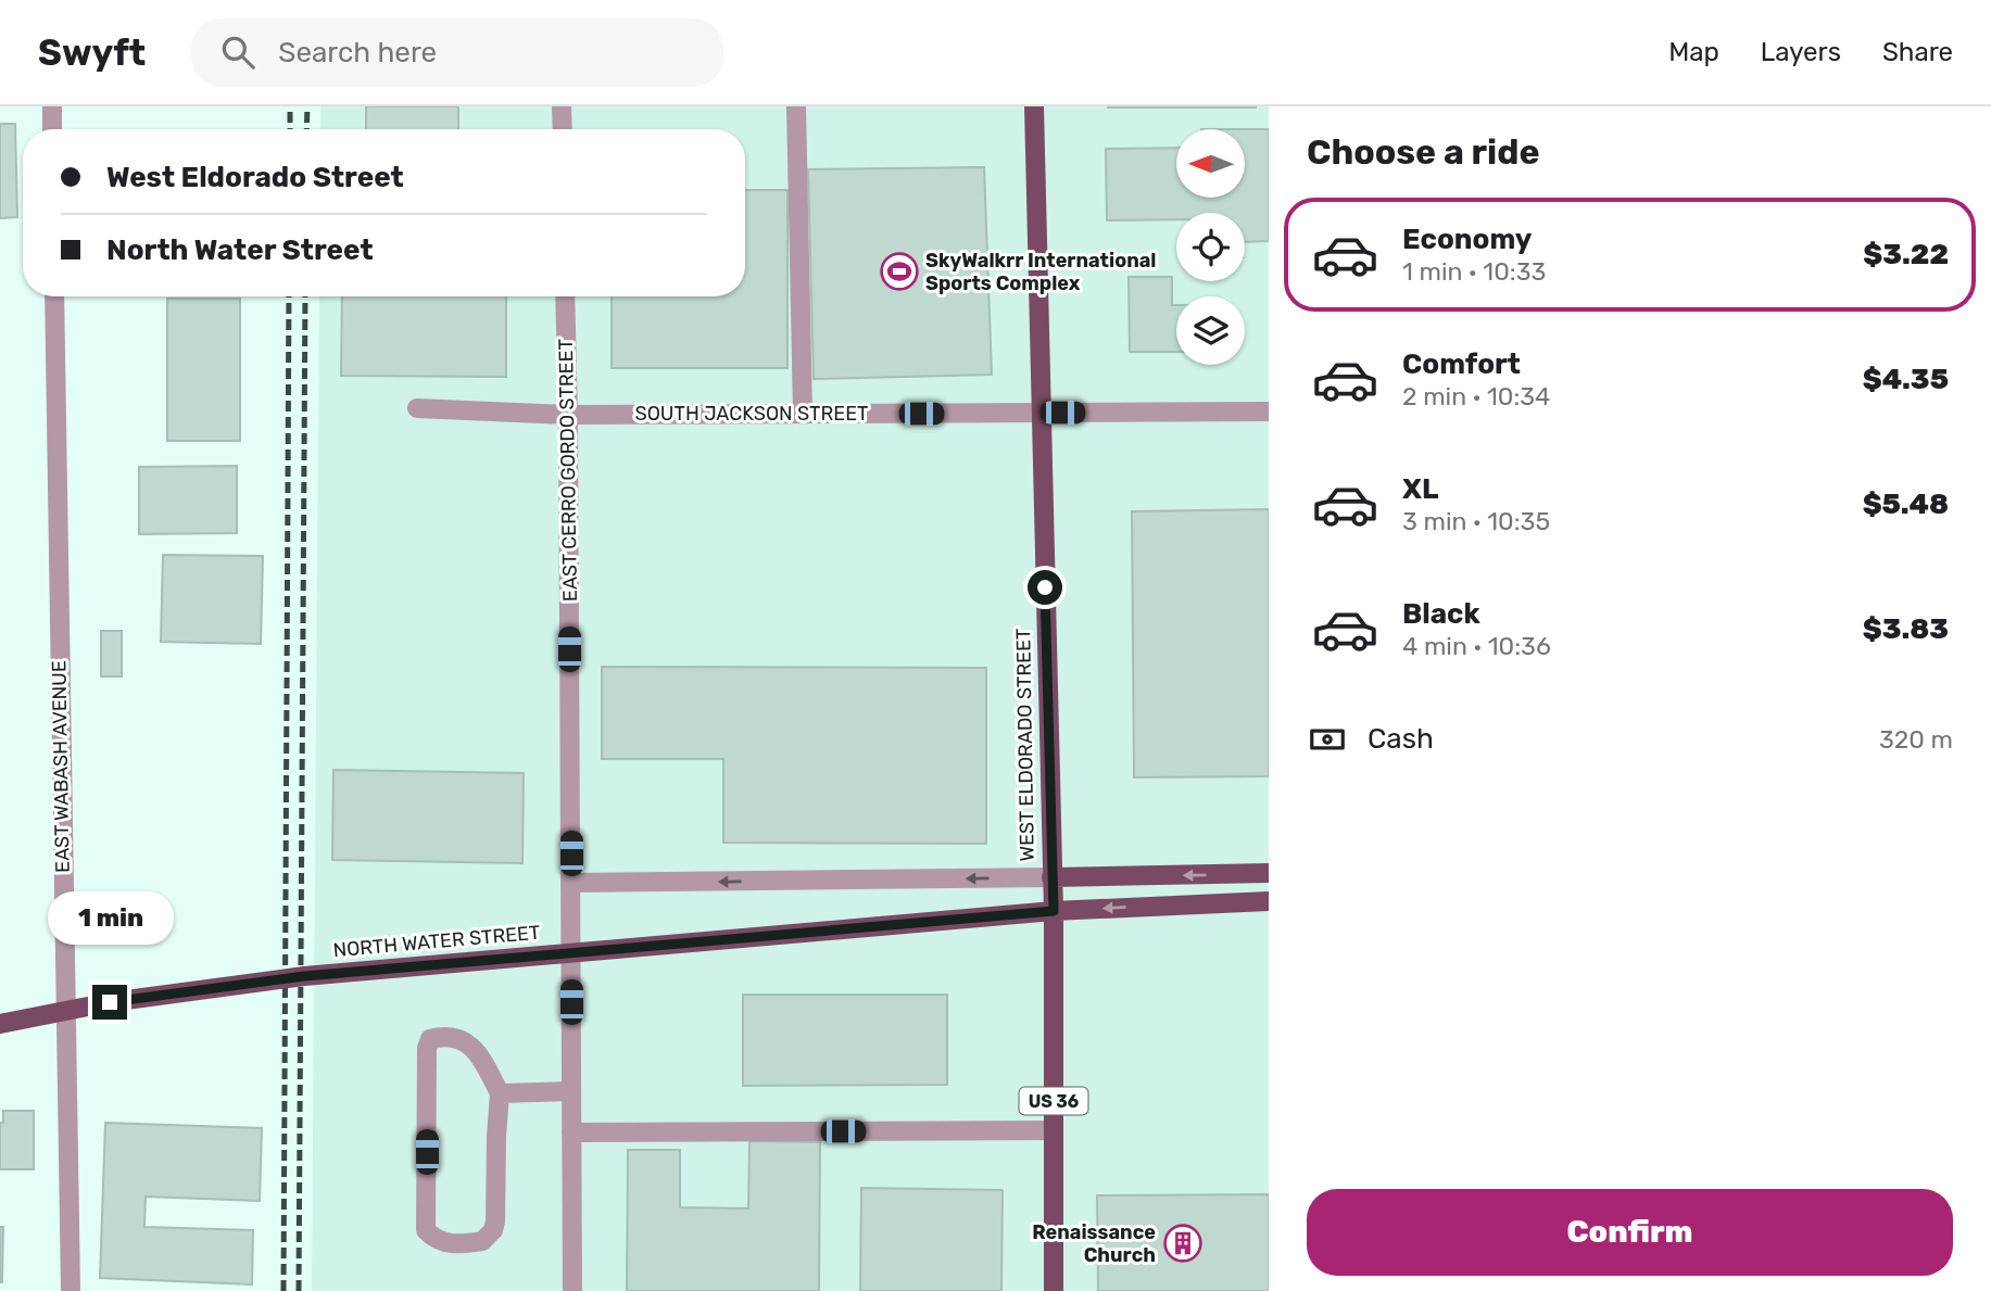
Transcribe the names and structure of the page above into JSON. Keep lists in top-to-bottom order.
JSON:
{
  "streets": {
    "main road": ["WEST ELDORADO STREET", "NORTH WATER STREET", "US 36"],
    "street": ["SOUTH JACKSON STREET", "EAST CERRO GORDO STREET", "EAST WABASH AVENUE"]
  },
  "crossings": [
    ["SOUTH JACKSON STREET", "EAST CERRO GORDO STREET"],
    ["SOUTH JACKSON STREET", "WEST ELDORADO STREET"],
    ["WEST ELDORADO STREET", "NORTH WATER STREET"]
  ],
  "places": {
    "sports": ["SkyWalkrr International Sports Complex"],
    "building": ["Renaissance Church"]
  },
  "north": "left",
  "page": {
    "header": "Swyft",
    "search": "Search here",
    "nav": ["Map", "Layers", "Share"],
    "heading": "Choose a ride",
    "banner": ["West Eldorado Street", "North Water Street"],
    "list": [
      {
        "name": "Economy",
        "note": "1 min · 10:33",
        "value": "$3.22"
      },
      {
        "name": "Comfort",
        "note": "2 min · 10:34",
        "value": "$4.35"
      },
      {
        "name": "XL",
        "note": "3 min · 10:35",
        "value": "$5.48"
      },
      {
        "name": "Black",
        "note": "4 min · 10:36",
        "value": "$3.83"
      }
    ],
    "pay": ["Cash", "320 m"],
    "bubble": "1 min",
    "buttons": "Confirm"
  }
}
